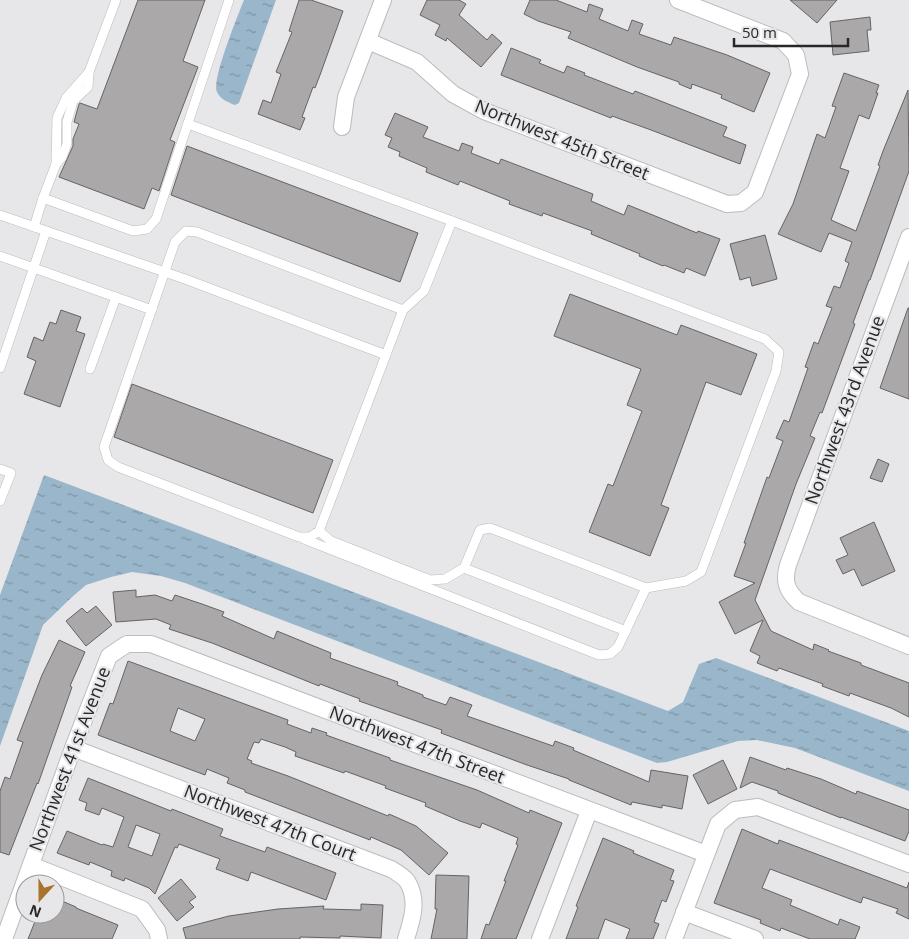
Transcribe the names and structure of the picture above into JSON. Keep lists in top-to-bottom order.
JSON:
{
  "streets": {
    "street": [
      "Northwest 45th Street",
      "Northwest 43rd Avenue",
      "Northwest 47th Street",
      "Northwest 41st Avenue",
      "Northwest 47th Court"
    ]
  },
  "crossings": [
    ["Northwest 47th Street", "Northwest 41st Avenue"],
    ["Northwest 41st Avenue", "Northwest 47th Court"]
  ],
  "scale_bar": "50 m",
  "north": "bottom"
}
